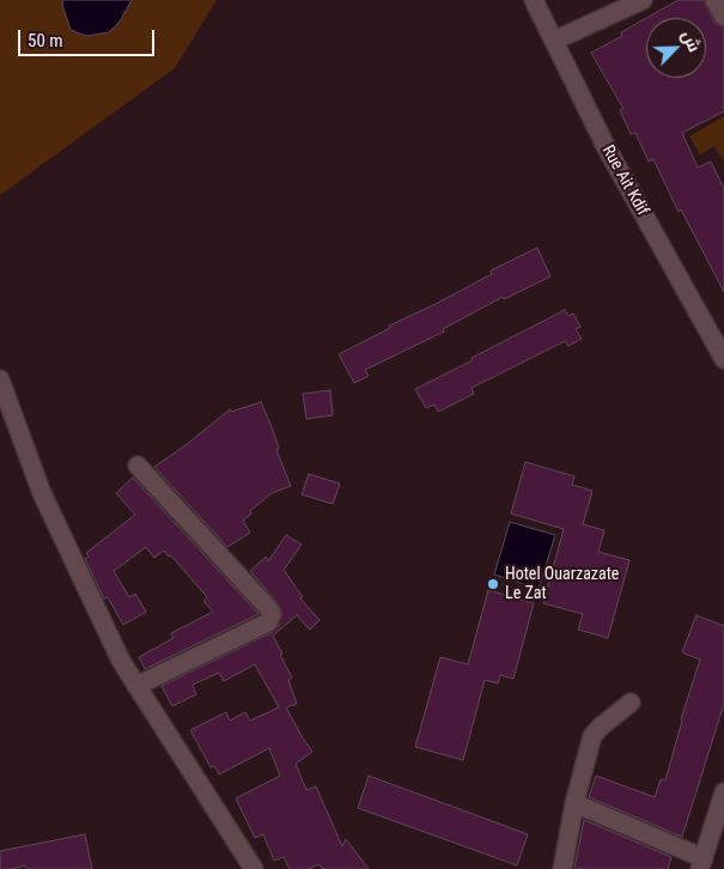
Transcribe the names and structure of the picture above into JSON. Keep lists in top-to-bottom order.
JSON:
{
  "streets": {
    "street": ["Rue Ait Kdif"]
  },
  "places": ["Hotel Ouarzazate Le Zat"],
  "scale_bar": "50 m",
  "north": "top right"
}
